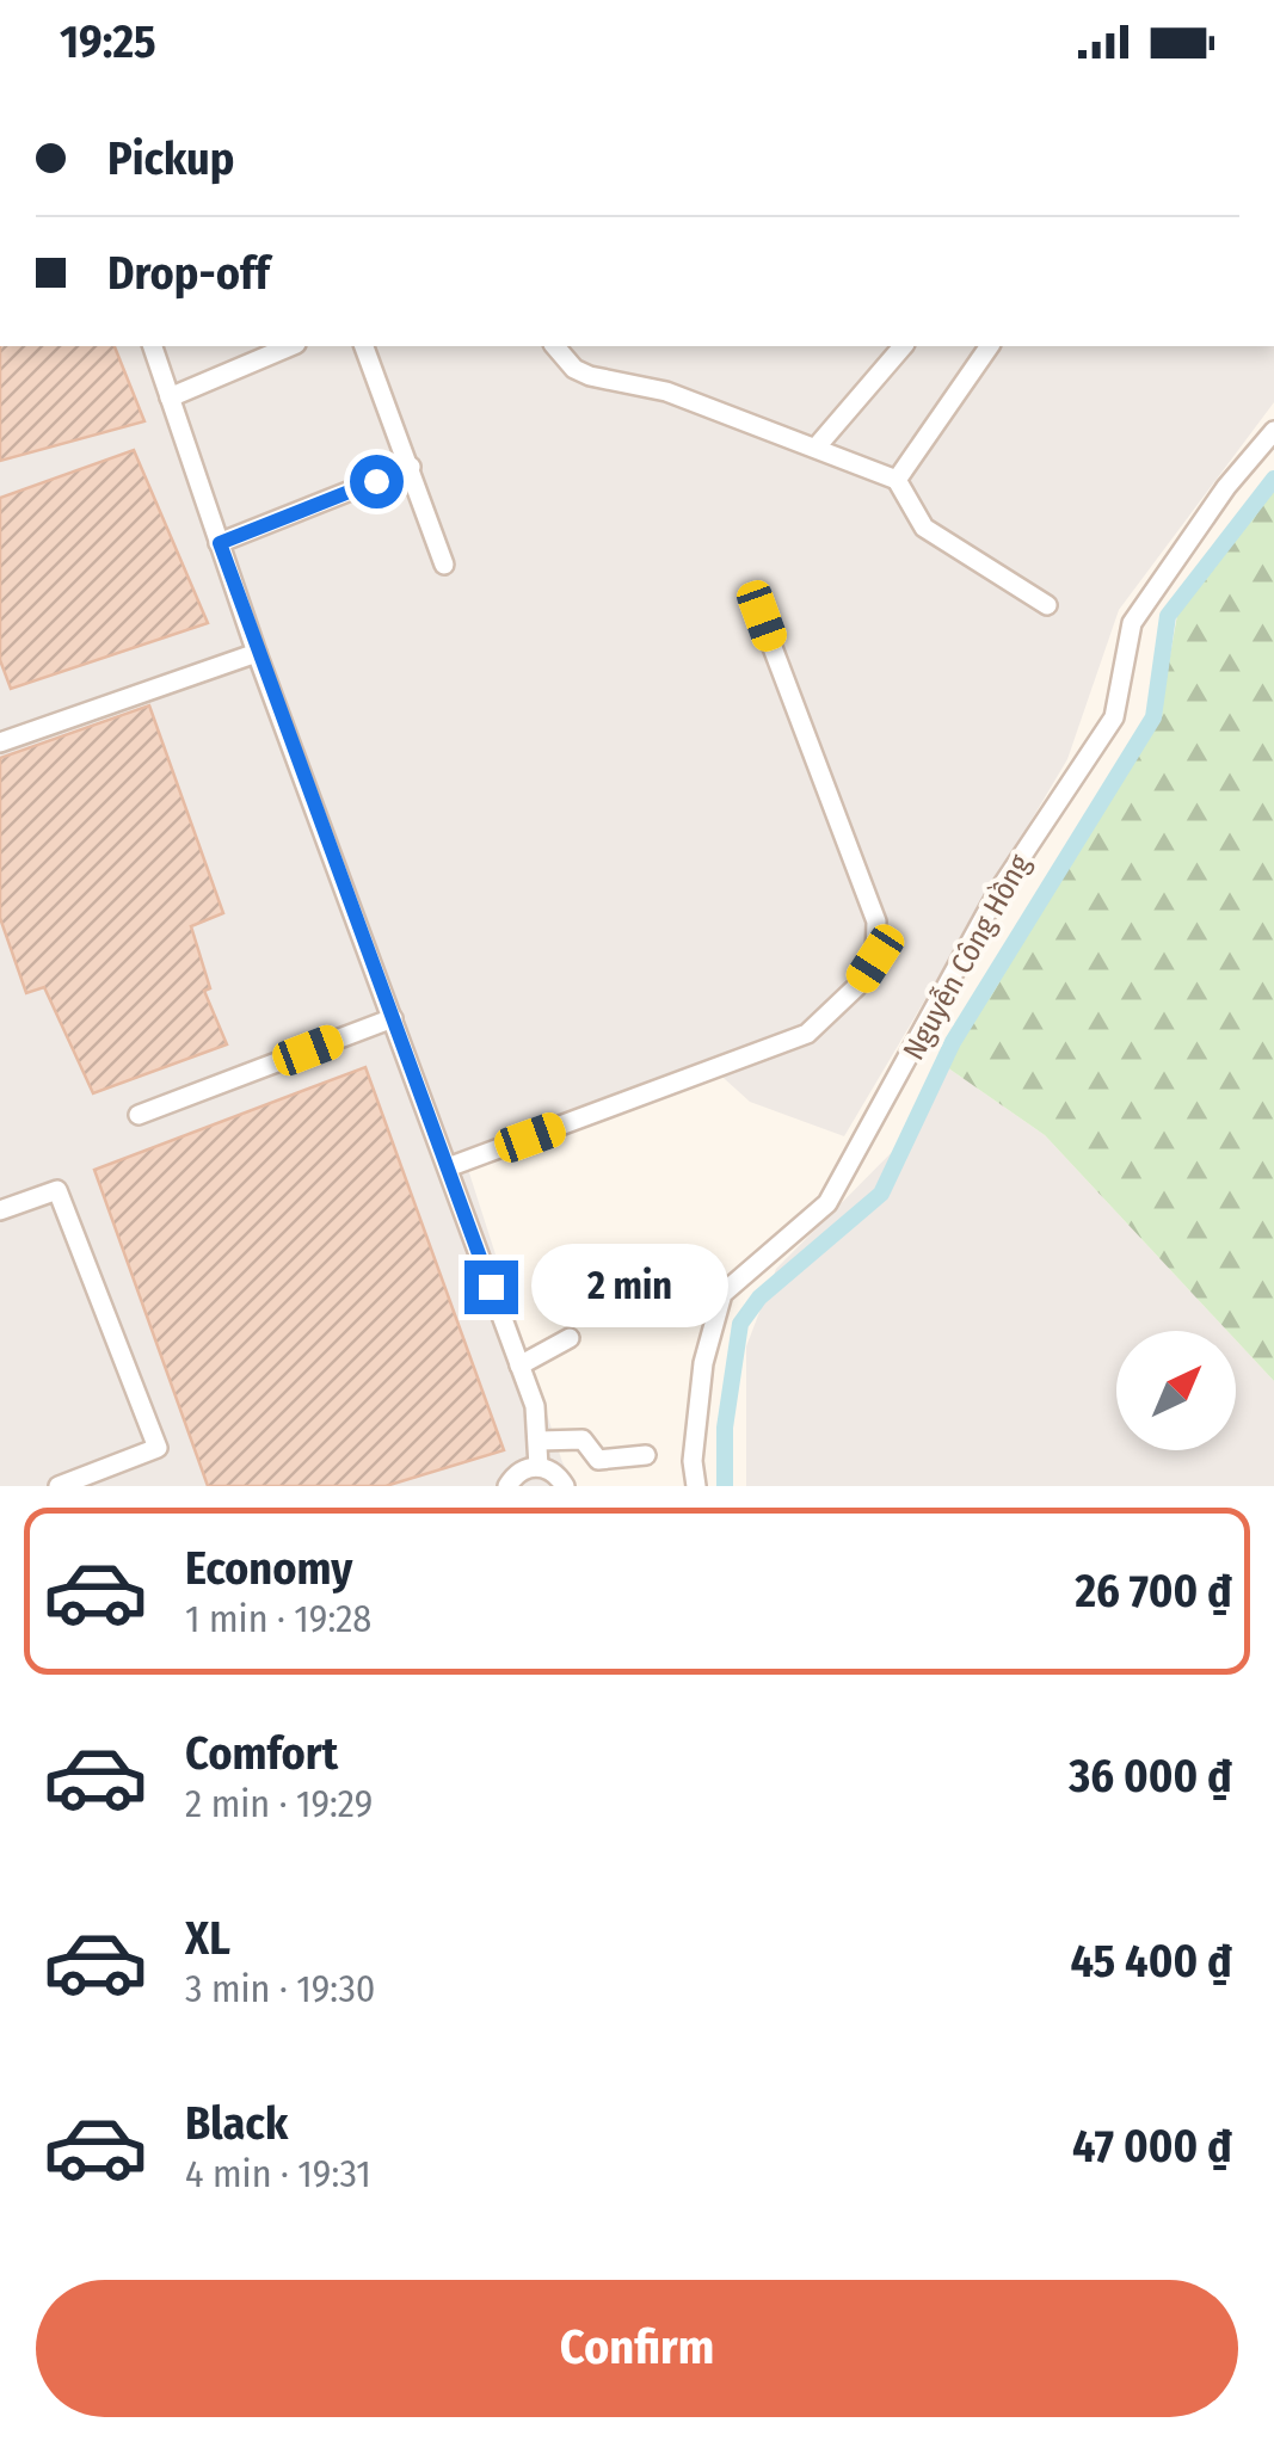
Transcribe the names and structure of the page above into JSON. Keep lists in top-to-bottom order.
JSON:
{
  "streets": {
    "street": ["Nguyễn Công Hồng"]
  },
  "north": "top right",
  "page": {
    "status": "19:25",
    "banner": ["Pickup", "Drop-off"],
    "bubble": "2 min",
    "list": [
      {
        "name": "Economy",
        "note": "1 min · 19:28",
        "value": "26 700 ₫"
      },
      {
        "name": "Comfort",
        "note": "2 min · 19:29",
        "value": "36 000 ₫"
      },
      {
        "name": "XL",
        "note": "3 min · 19:30",
        "value": "45 400 ₫"
      },
      {
        "name": "Black",
        "note": "4 min · 19:31",
        "value": "47 000 ₫"
      }
    ],
    "buttons": "Confirm"
  }
}
